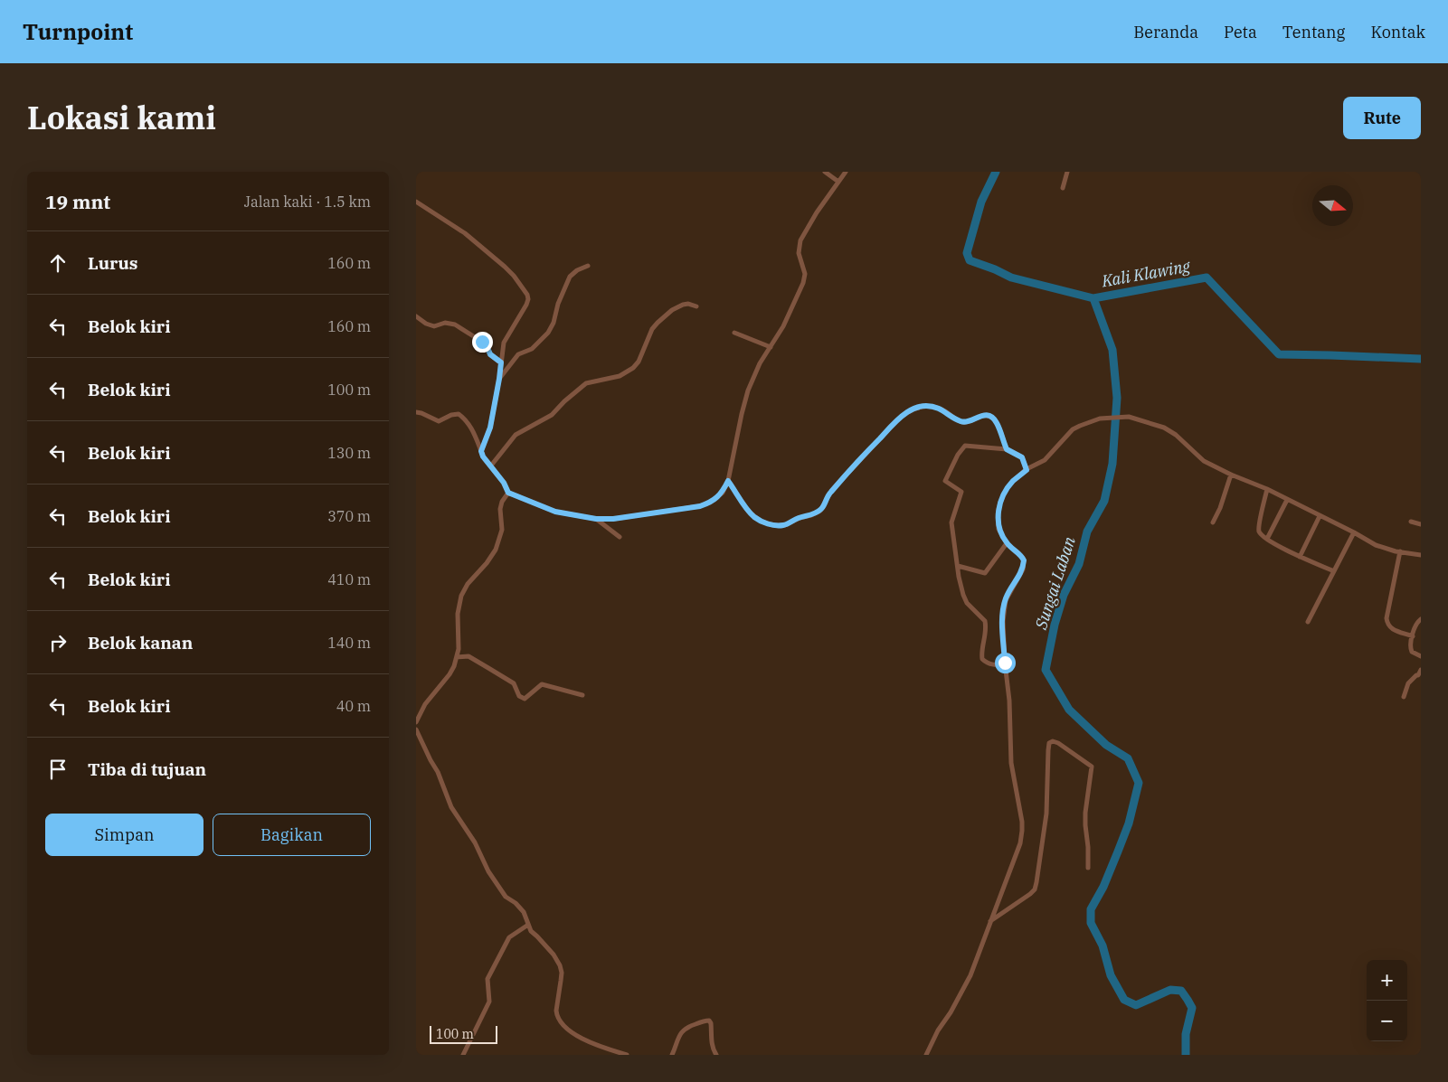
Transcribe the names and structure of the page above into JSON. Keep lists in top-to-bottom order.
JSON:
{
  "water": ["Kali Klawing", "Sungai Laban"],
  "scale_bar": "100 m",
  "north": "right",
  "page": {
    "header": "Turnpoint",
    "nav": [
      "Beranda",
      "Peta",
      "Tentang",
      "Kontak"
    ],
    "title": "Lokasi kami",
    "buttons": [
      "Rute",
      ["Simpan", "Bagikan"]
    ],
    "heading": ["19 mnt", "Jalan kaki · 1.5 km"],
    "list": [
      ["Lurus", "160 m"],
      ["Belok kiri", "160 m"],
      ["Belok kiri", "100 m"],
      ["Belok kiri", "130 m"],
      ["Belok kiri", "370 m"],
      ["Belok kiri", "410 m"],
      ["Belok kanan", "140 m"],
      ["Belok kiri", "40 m"],
      "Tiba di tujuan"
    ],
    "map_buttons": ["+", "−"],
    "scale": "100 m"
  }
}
